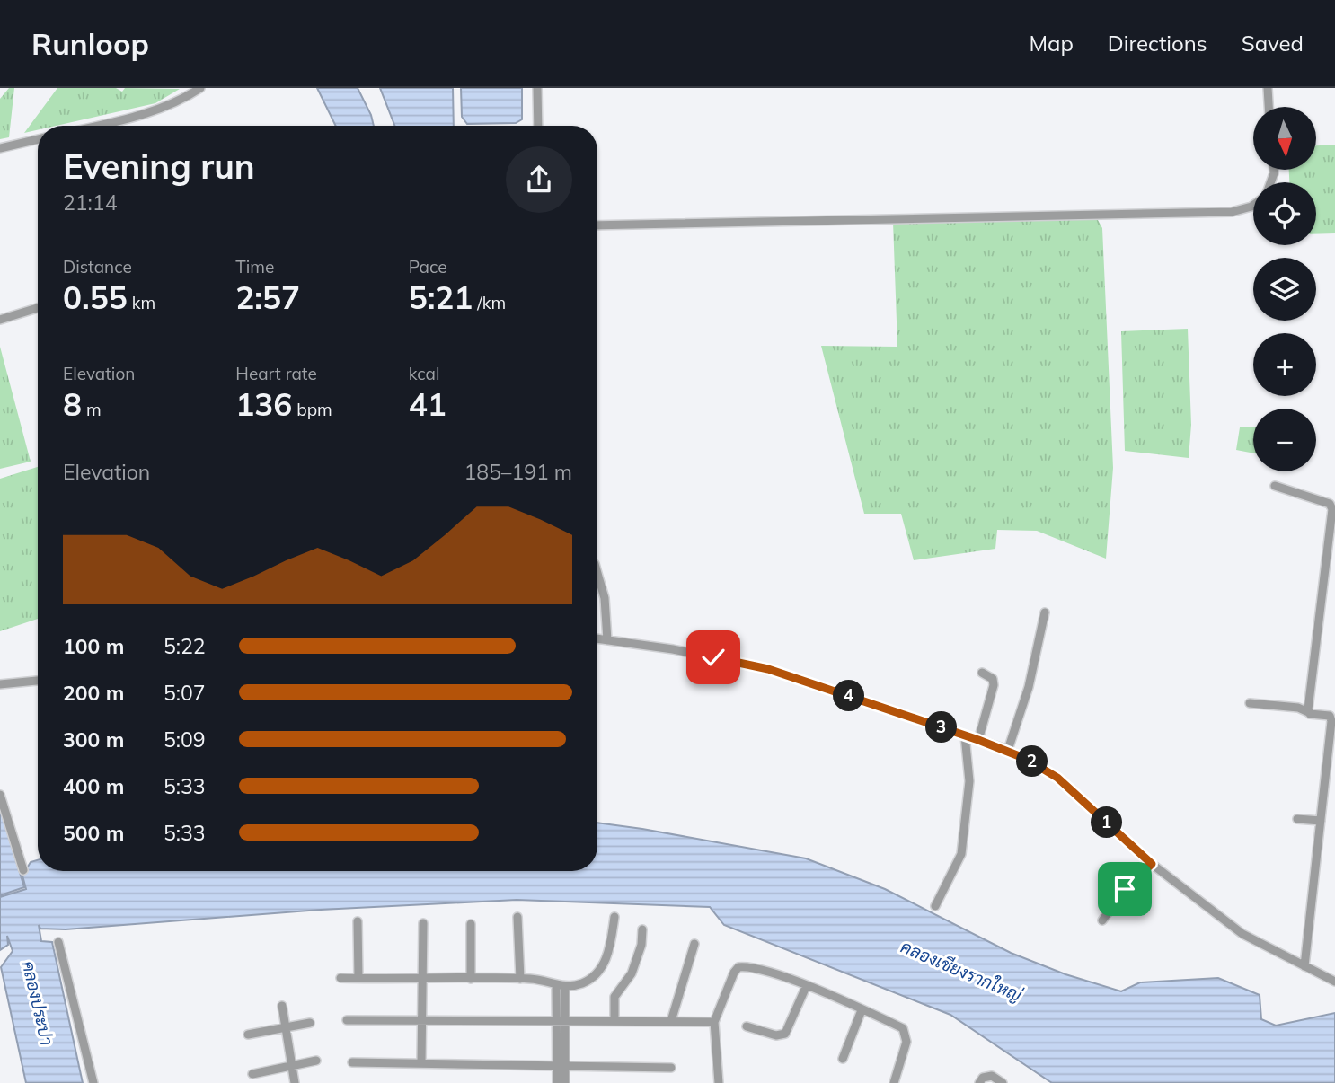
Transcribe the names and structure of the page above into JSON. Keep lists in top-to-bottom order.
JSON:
{
  "water": ["คลองเชียงรากใหญ่", "คลองประปา"],
  "north": "bottom",
  "page": {
    "header": "Runloop",
    "nav": ["Map", "Directions", "Saved"],
    "map_buttons": ["+", "−"],
    "heading": ["Evening run", "21:14"],
    "stats": [
      ["Distance", "0.55 km"],
      ["Time", "2:57"],
      ["Pace", "5:21 /km"],
      ["Elevation", "8 m"],
      ["Heart rate", "136 bpm"],
      ["kcal", "41"]
    ],
    "chart": ["Elevation", "185–191 m"],
    "list": [
      {
        "name": "100 m",
        "note": "5:22"
      },
      {
        "name": "200 m",
        "note": "5:07"
      },
      {
        "name": "300 m",
        "note": "5:09"
      },
      {
        "name": "400 m",
        "note": "5:33"
      },
      {
        "name": "500 m",
        "note": "5:33"
      }
    ],
    "pins": [
      "4",
      "3",
      "2",
      "1"
    ]
  }
}
